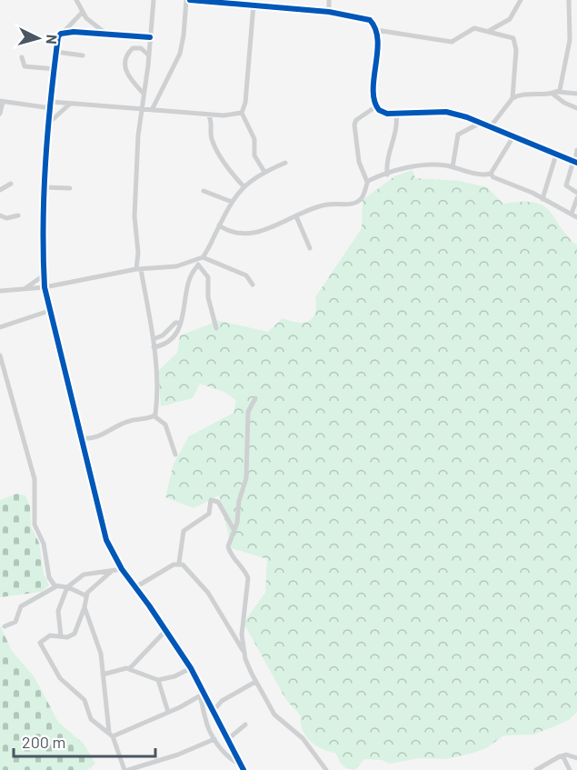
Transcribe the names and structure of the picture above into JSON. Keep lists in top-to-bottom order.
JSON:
{
  "scale_bar": "200 m",
  "north": "right"
}
